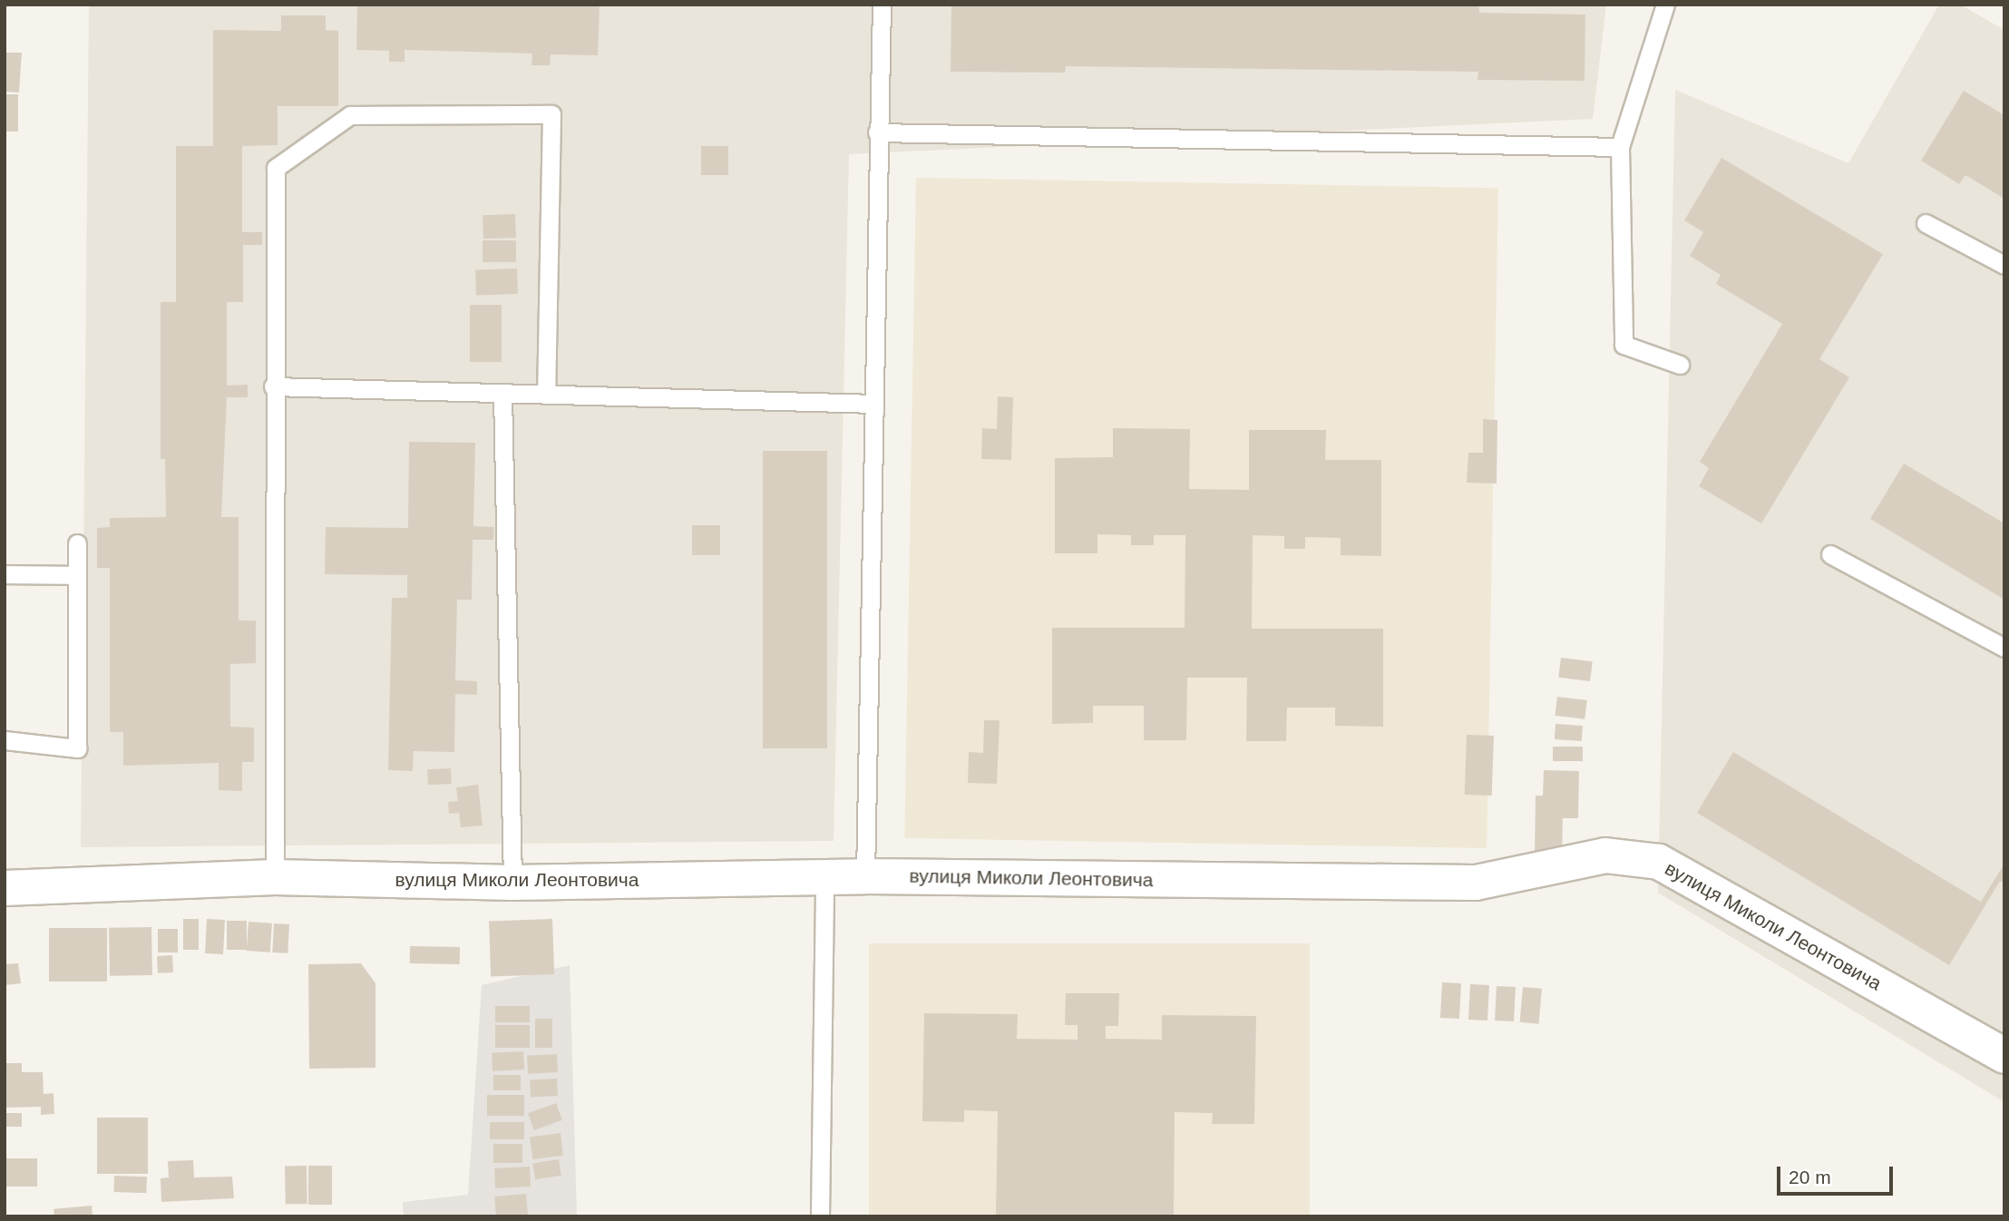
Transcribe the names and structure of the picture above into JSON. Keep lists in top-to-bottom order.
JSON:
{
  "streets": {
    "street": ["вулиця Миколи Леонтовича"]
  },
  "scale_bar": "20 m"
}
